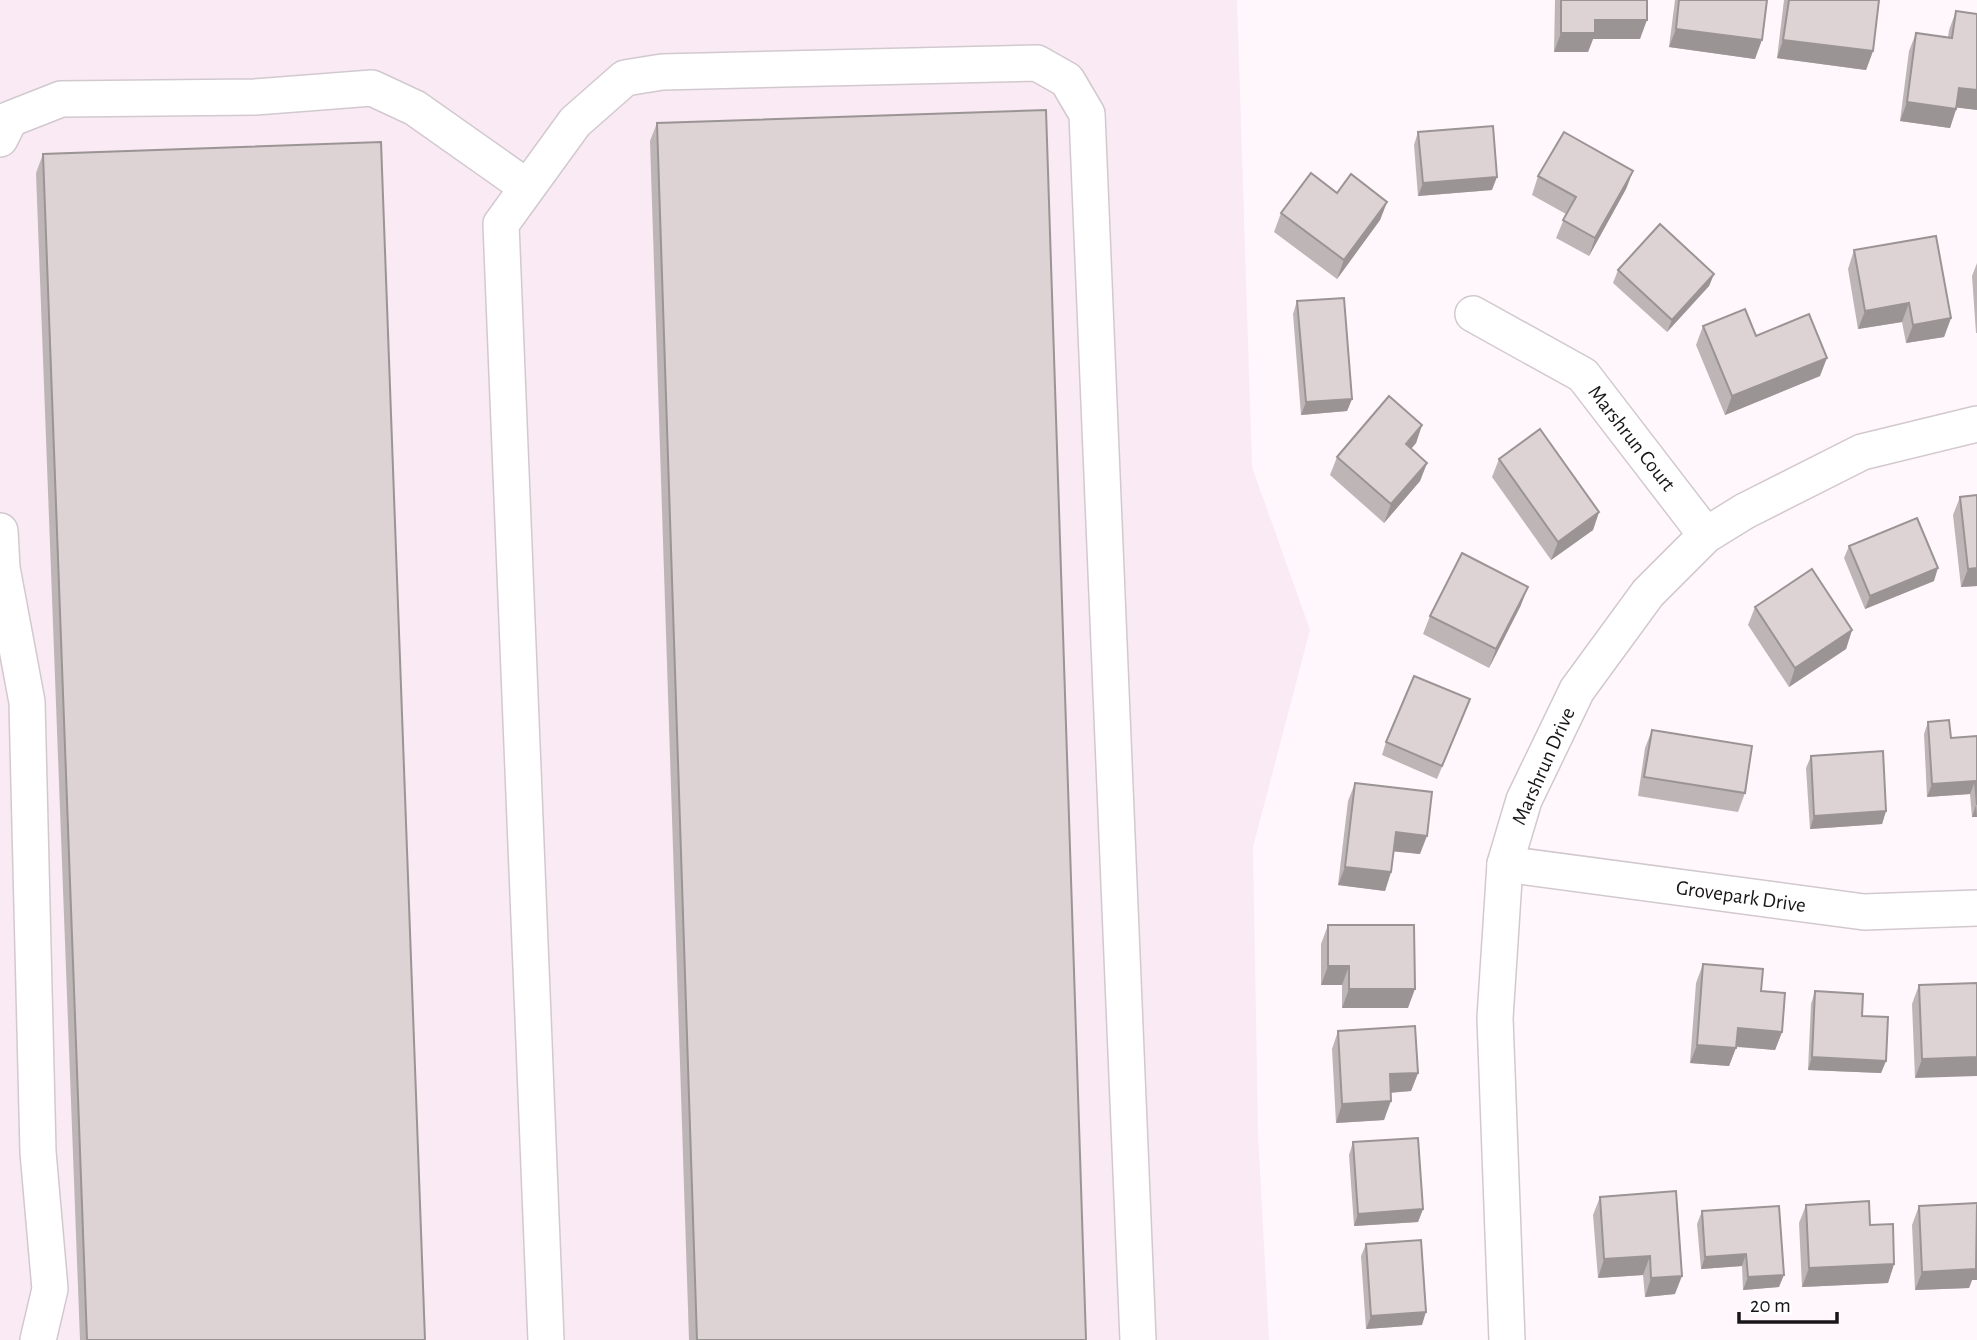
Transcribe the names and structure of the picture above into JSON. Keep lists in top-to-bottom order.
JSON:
{
  "streets": {
    "street": ["Marshrun Court", "Marshrun Drive", "Grovepark Drive"]
  },
  "crossings": [
    ["Marshrun Court", "Marshrun Drive"],
    ["Marshrun Drive", "Grovepark Drive"]
  ],
  "scale_bar": "20 m"
}
